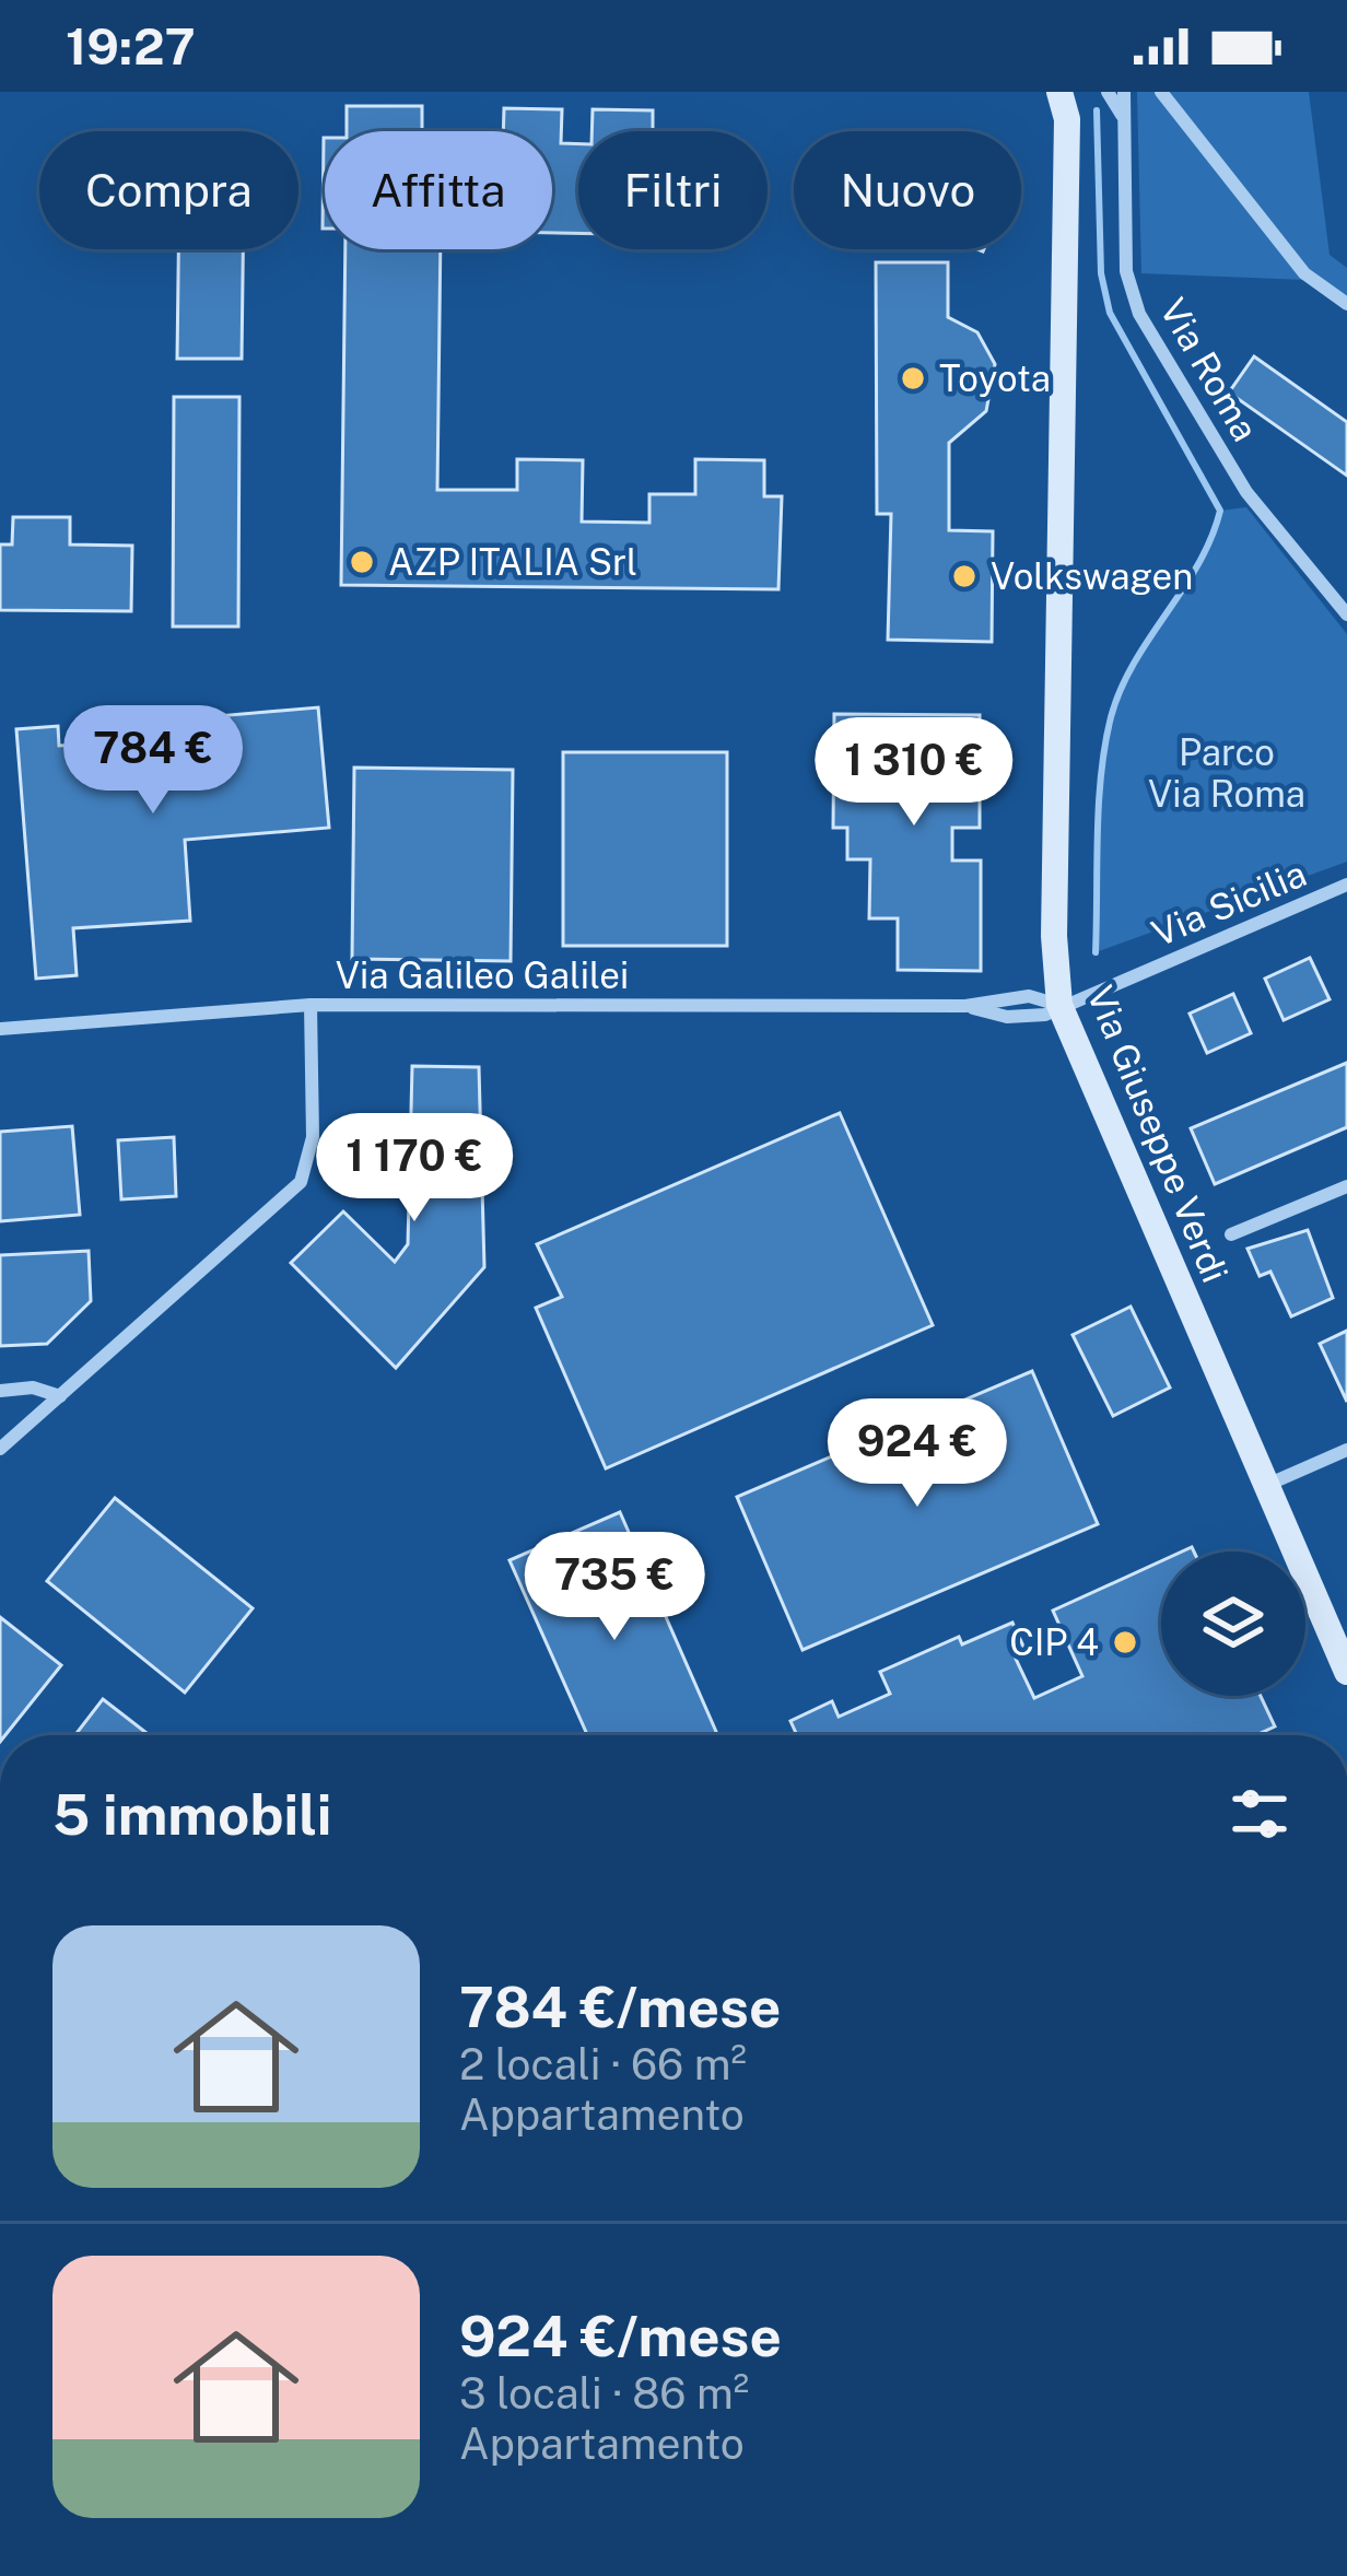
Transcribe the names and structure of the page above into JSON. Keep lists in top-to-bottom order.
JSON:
{
  "streets": {
    "main road": ["Via Giuseppe Verdi"],
    "street": ["Via Roma", "Via Sicilia", "Via Galileo Galilei"]
  },
  "crossings": [
    ["Via Sicilia", "Via Galileo Galilei"],
    ["Via Sicilia", "Via Giuseppe Verdi"],
    ["Via Galileo Galilei", "Via Giuseppe Verdi"]
  ],
  "parks": ["Parco Via Roma"],
  "places": [
    "Toyota",
    "AZP ITALIA Srl",
    "Volkswagen",
    "CIP 4"
  ],
  "page": {
    "status": "19:27",
    "chip": [
      "Compra",
      "Affitta",
      "Filtri",
      "Nuovo"
    ],
    "price": [
      "784 €",
      "1 310 €",
      "1 170 €",
      "924 €",
      "735 €"
    ],
    "heading": "5 immobili",
    "list": [
      {
        "name": "784 €/mese",
        "note": "2 locali · 66 m² · Appartamento"
      },
      {
        "name": "924 €/mese",
        "note": "3 locali · 86 m² · Appartamento"
      }
    ]
  }
}
